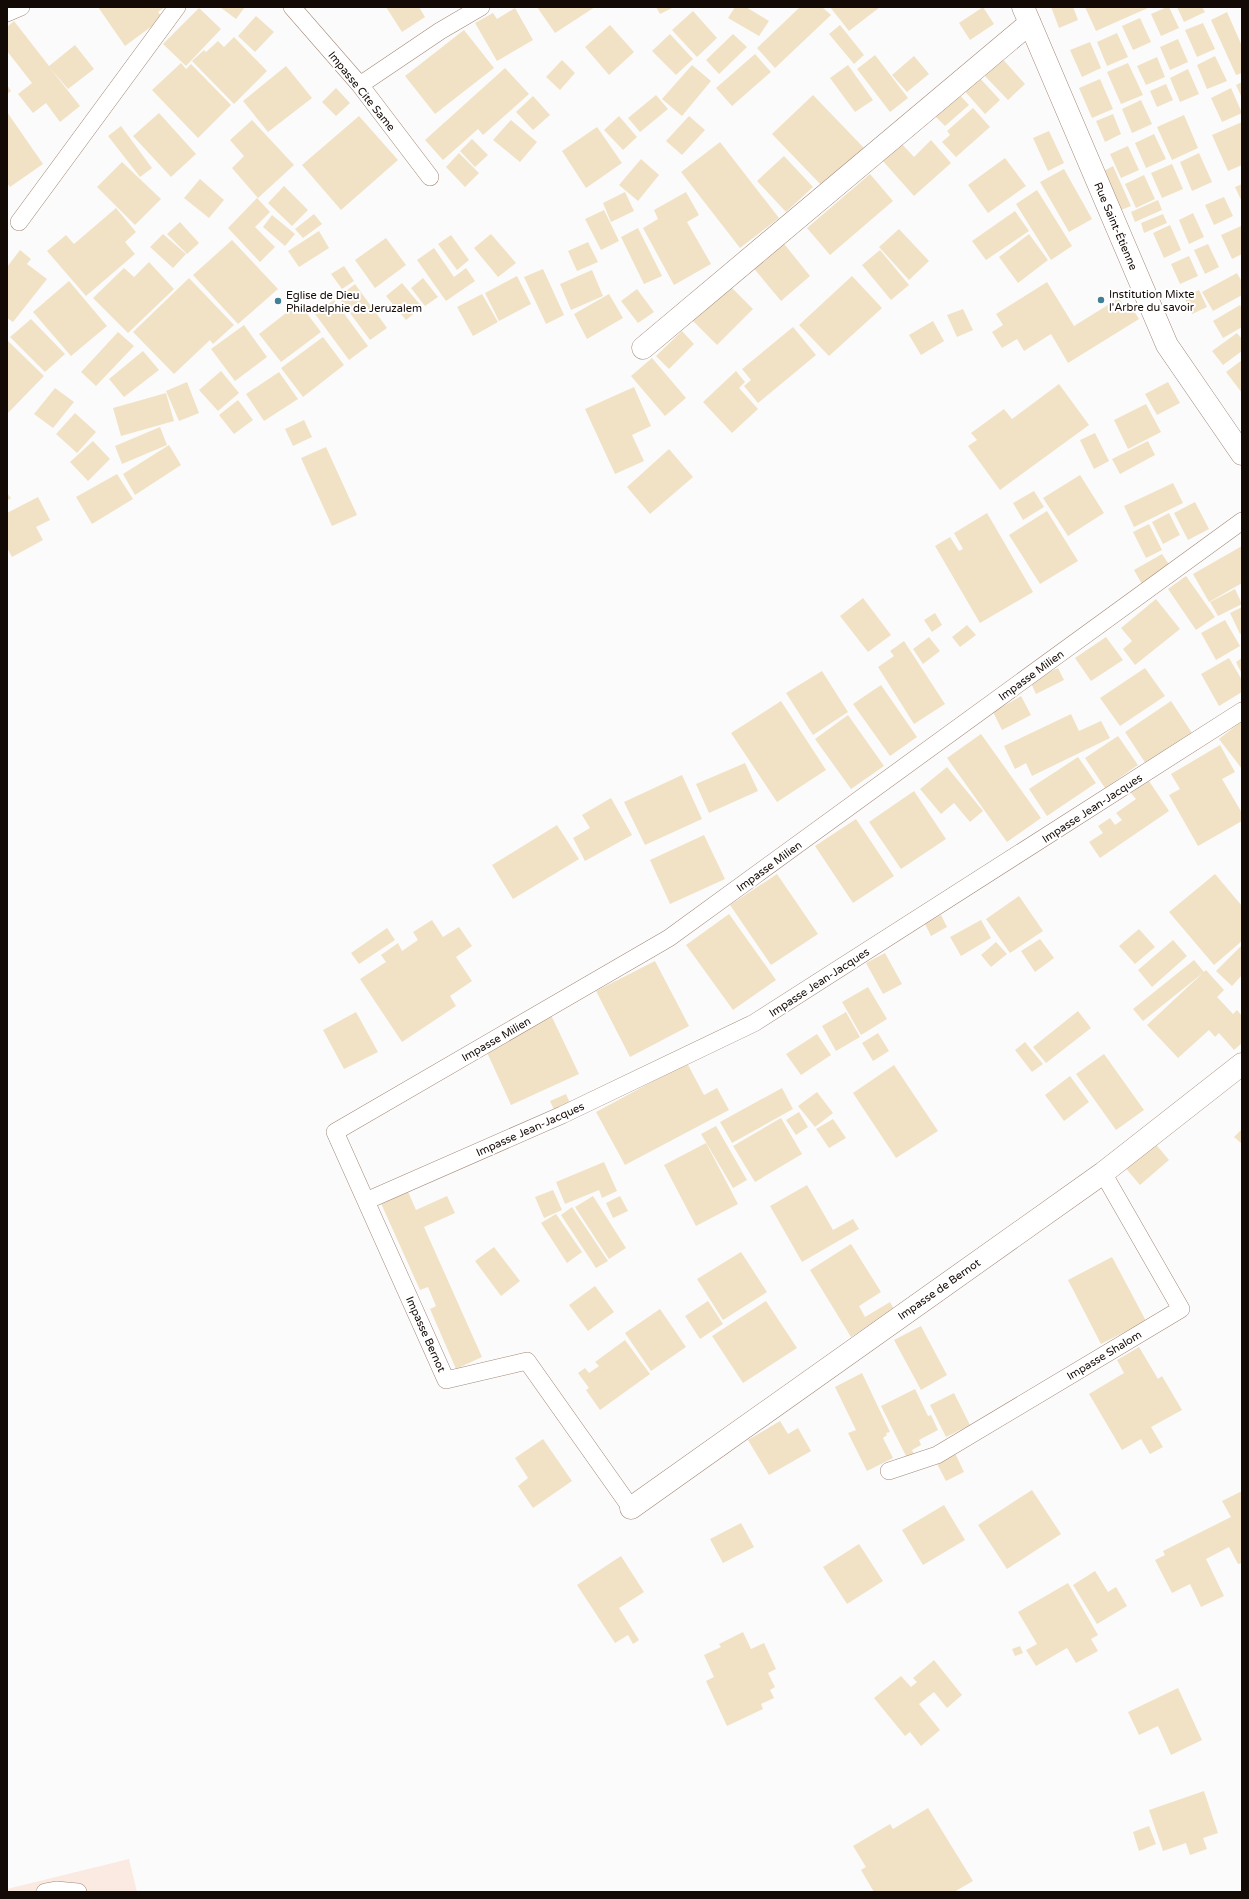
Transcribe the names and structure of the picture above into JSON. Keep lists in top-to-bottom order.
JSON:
{
  "streets": {
    "street": ["Rue Saint-Étienne", "Impasse de Bernot"],
    "lane": [
      "Impasse Cite Same",
      "Impasse Milien",
      "Impasse Jean-Jacques",
      "Impasse Bernot",
      "Impasse Shalom"
    ]
  },
  "crossings": [
    ["Impasse Milien", "Impasse Jean-Jacques"],
    ["Impasse Milien", "Impasse Bernot"],
    ["Impasse Jean-Jacques", "Impasse Bernot"],
    ["Impasse de Bernot", "Impasse Bernot"],
    ["Impasse de Bernot", "Impasse Shalom"]
  ],
  "places": ["Institution Mixte l'Arbre du savoir", "Eglise de Dieu Philadelphie de Jeruzalem"]
}
